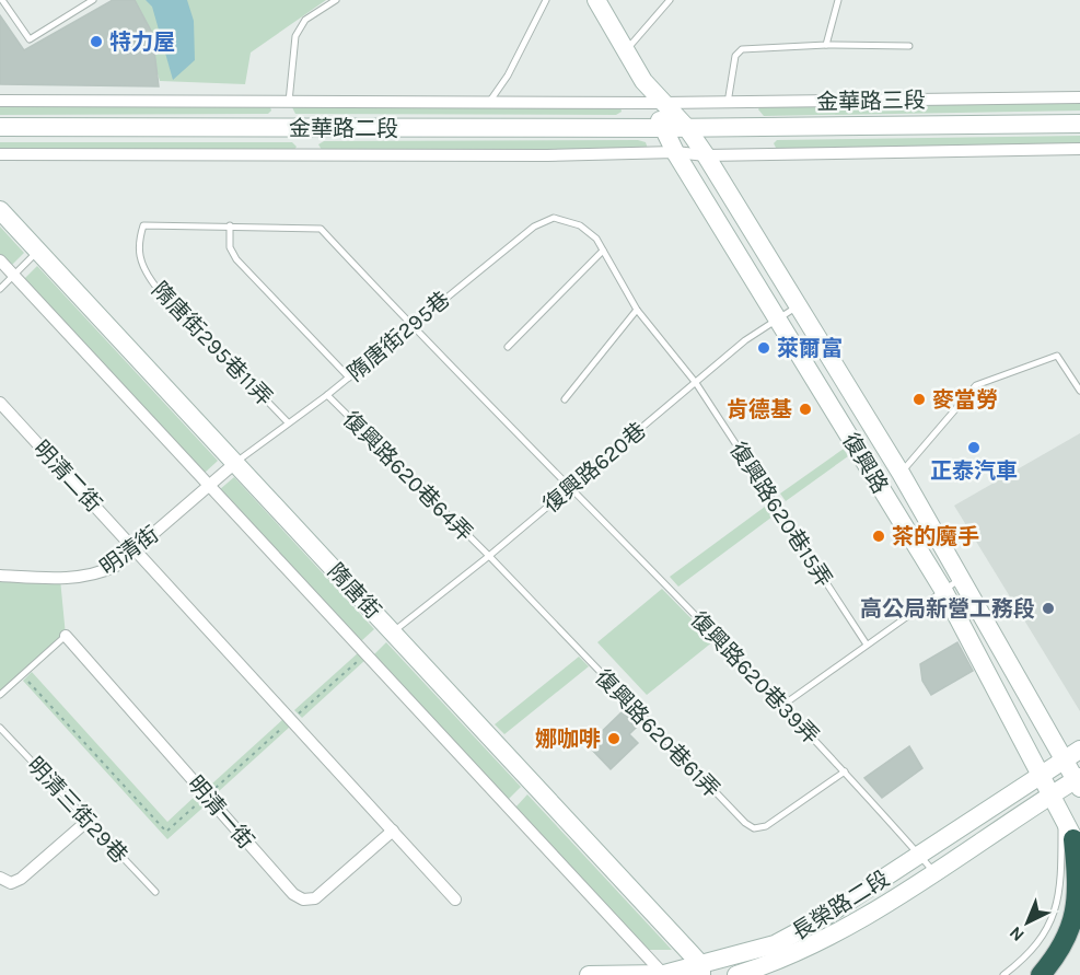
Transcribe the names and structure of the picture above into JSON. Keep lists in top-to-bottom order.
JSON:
{
  "streets": {
    "street": [
      "金華路三段",
      "金華路二段",
      "復興路",
      "明清二街",
      "明清街",
      "隋唐街",
      "明清一街",
      "長榮路二段"
    ],
    "lane": [
      "隋唐街295巷",
      "隋唐街295巷11弄",
      "復興路620巷",
      "復興路620巷64弄",
      "復興路620巷15弄",
      "復興路620巷39弄",
      "復興路620巷61弄",
      "明清三街29巷"
    ]
  },
  "crossings": [
    ["金華路三段", "金華路二段"],
    ["金華路三段", "復興路"],
    ["金華路二段", "復興路"],
    ["隋唐街295巷", "隋唐街295巷11弄"],
    ["隋唐街295巷", "復興路620巷64弄"],
    ["隋唐街295巷", "復興路620巷15弄"],
    ["隋唐街295巷", "明清街"],
    ["隋唐街295巷", "隋唐街"],
    ["隋唐街295巷", "復興路620巷39弄"],
    ["隋唐街295巷11弄", "復興路620巷39弄"],
    ["復興路", "復興路620巷"],
    ["復興路", "長榮路二段"],
    ["復興路620巷", "復興路620巷64弄"],
    ["復興路620巷", "復興路620巷15弄"],
    ["復興路620巷", "隋唐街"],
    ["復興路620巷", "復興路620巷39弄"],
    ["復興路620巷", "復興路620巷61弄"],
    ["明清二街", "明清街"],
    ["復興路620巷64弄", "復興路620巷61弄"],
    ["明清街", "隋唐街"],
    ["隋唐街", "長榮路二段"],
    ["復興路620巷39弄", "復興路620巷61弄"],
    ["復興路620巷39弄", "長榮路二段"]
  ],
  "places": [
    "特力屋",
    "萊爾富",
    "麥當勞",
    "肯德基",
    "正泰汽車",
    "茶的魔手",
    "高公局新營工務段",
    "娜咖啡"
  ],
  "north": "bottom left"
}
